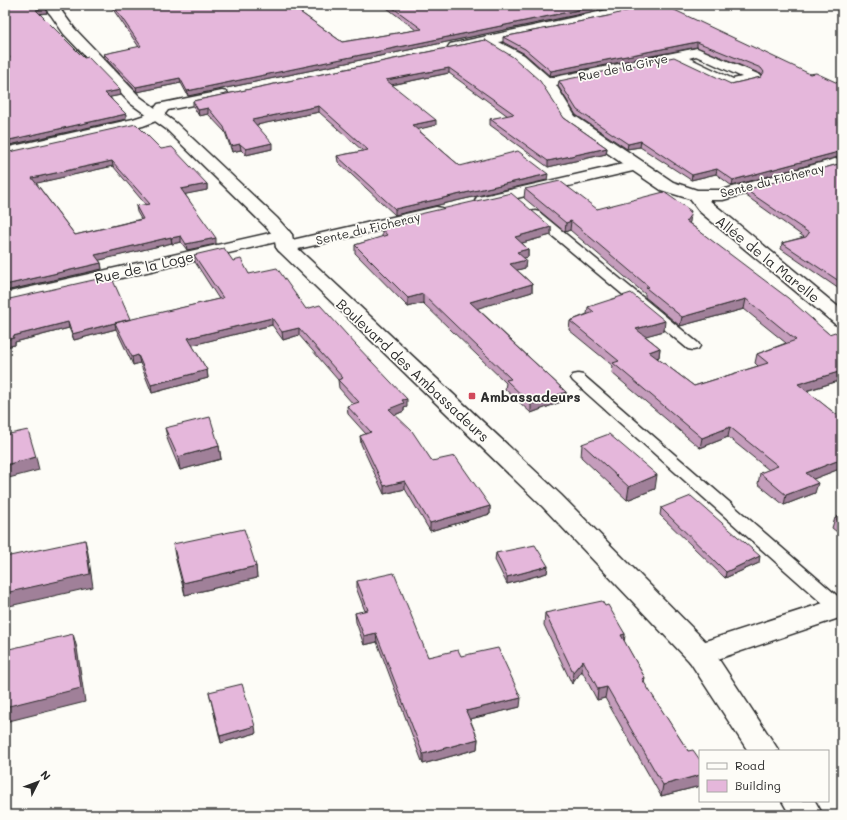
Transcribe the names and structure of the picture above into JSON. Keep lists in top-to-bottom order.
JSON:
{
  "streets": {
    "street": [
      "Rue de la Girye",
      "Sente du Ficheray",
      "Allée de la Marelle",
      "Rue de la Loge",
      "Boulevard des Ambassadeurs"
    ]
  },
  "crossings": [
    ["Sente du Ficheray", "Allée de la Marelle"],
    ["Sente du Ficheray", "Rue de la Loge"],
    ["Sente du Ficheray", "Boulevard des Ambassadeurs"],
    ["Rue de la Loge", "Boulevard des Ambassadeurs"]
  ],
  "places": {
    "transit": ["Ambassadeurs"]
  },
  "legend": ["Road", "Building"],
  "north": "top right"
}
